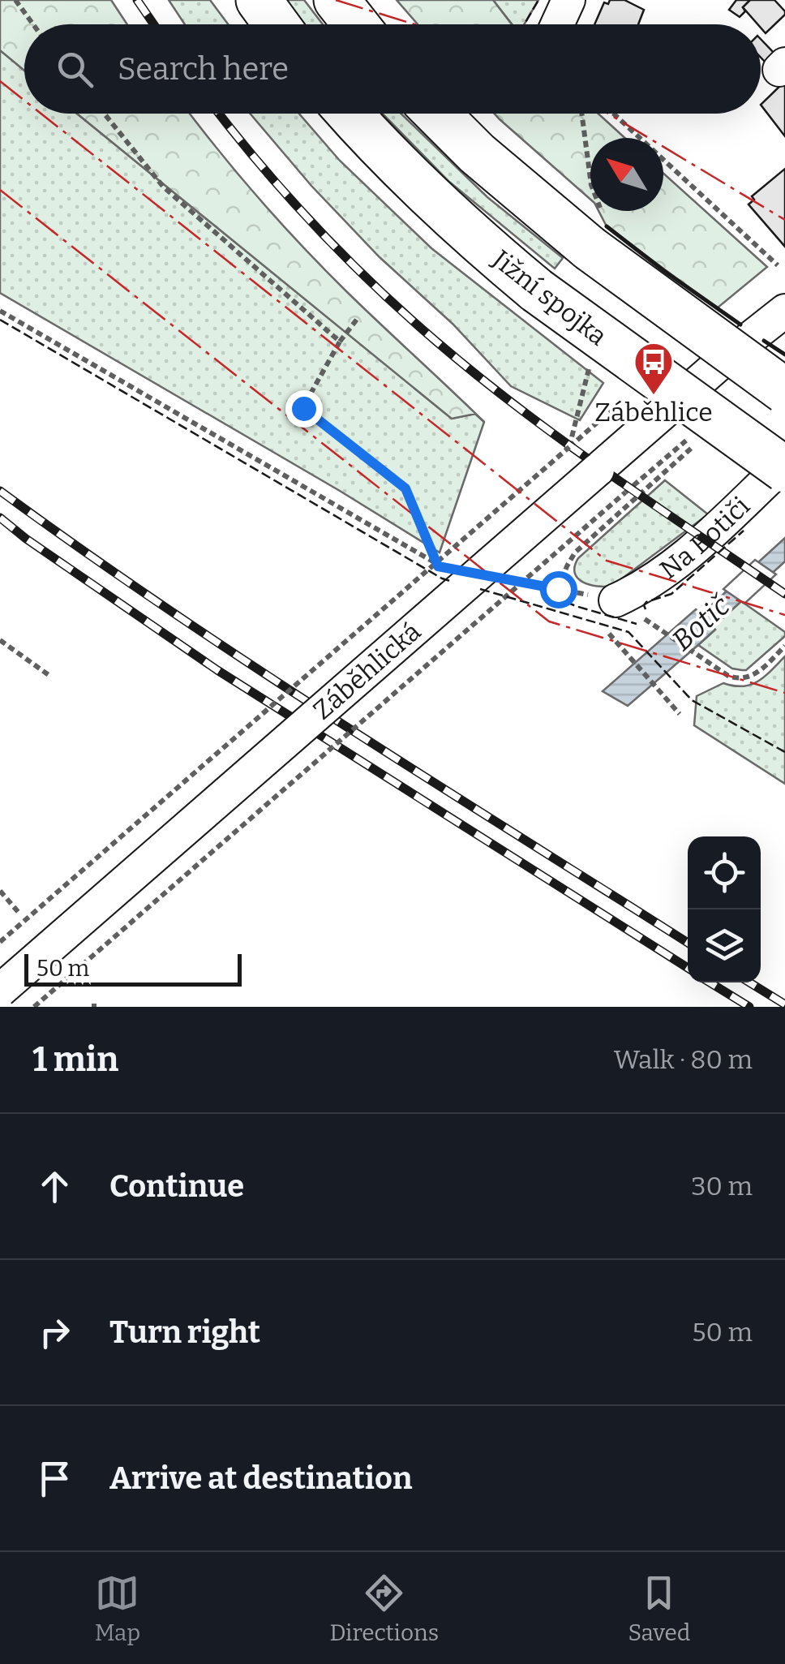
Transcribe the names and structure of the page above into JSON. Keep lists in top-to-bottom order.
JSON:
{
  "streets": {
    "highway": ["Jižní spojka"],
    "street": ["Na Botiči", "Záběhlická"]
  },
  "water": ["Botič"],
  "places": {
    "bus stop": ["Záběhlice"]
  },
  "scale_bar": "50 m",
  "north": "top left",
  "page": {
    "search": "Search here",
    "scale": "50 m",
    "heading": ["1 min", "Walk · 80 m"],
    "list": [
      ["Continue", "30 m"],
      ["Turn right", "50 m"],
      "Arrive at destination"
    ],
    "nav": ["Map", "Directions", "Saved"]
  }
}
